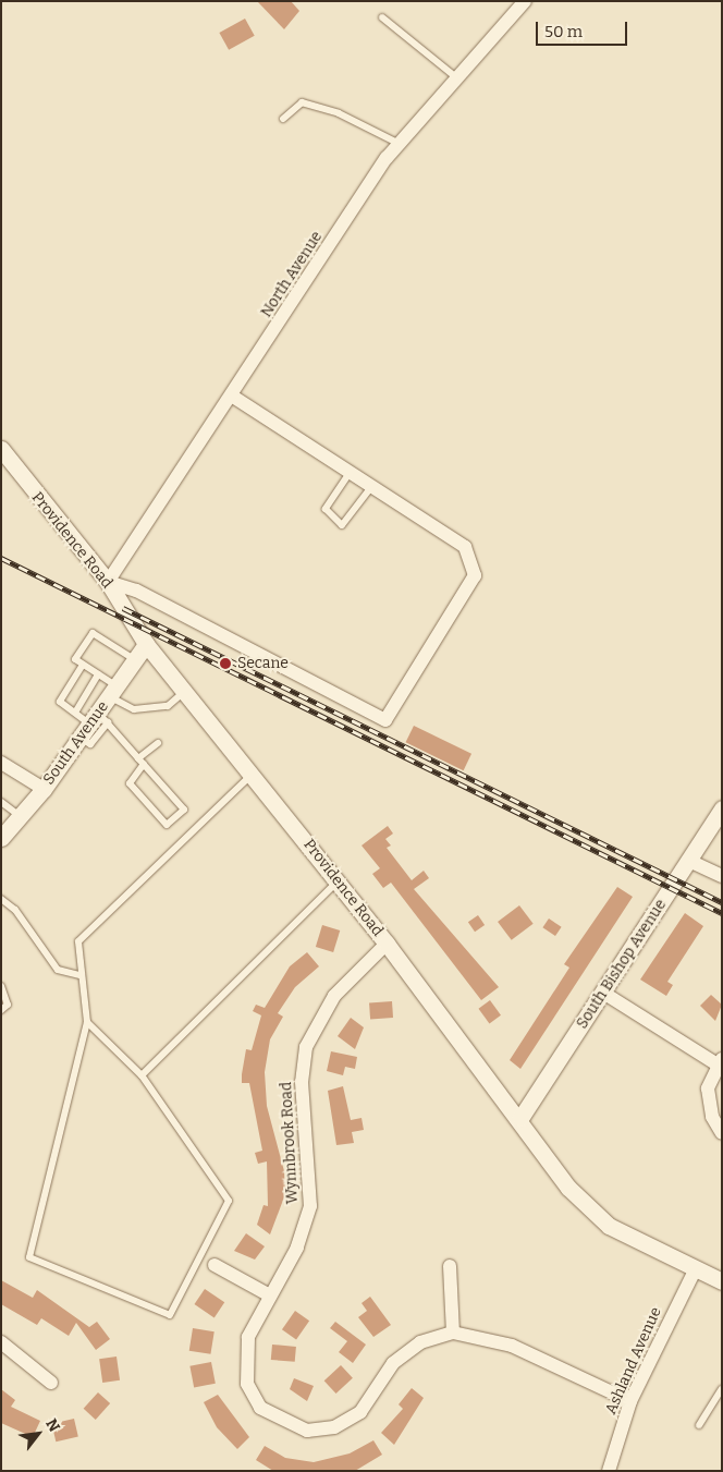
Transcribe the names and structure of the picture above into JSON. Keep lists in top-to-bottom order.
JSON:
{
  "streets": {
    "street": [
      "North Avenue",
      "Providence Road",
      "South Avenue",
      "South Bishop Avenue",
      "Wynnbrook Road",
      "Ashland Avenue"
    ]
  },
  "crossings": [
    ["North Avenue", "Providence Road"],
    ["Providence Road", "South Avenue"],
    ["Providence Road", "South Bishop Avenue"],
    ["Providence Road", "Wynnbrook Road"],
    ["Providence Road", "Ashland Avenue"],
    ["Wynnbrook Road", "Ashland Avenue"]
  ],
  "places": ["Secane"],
  "scale_bar": "50 m",
  "north": "top right"
}
